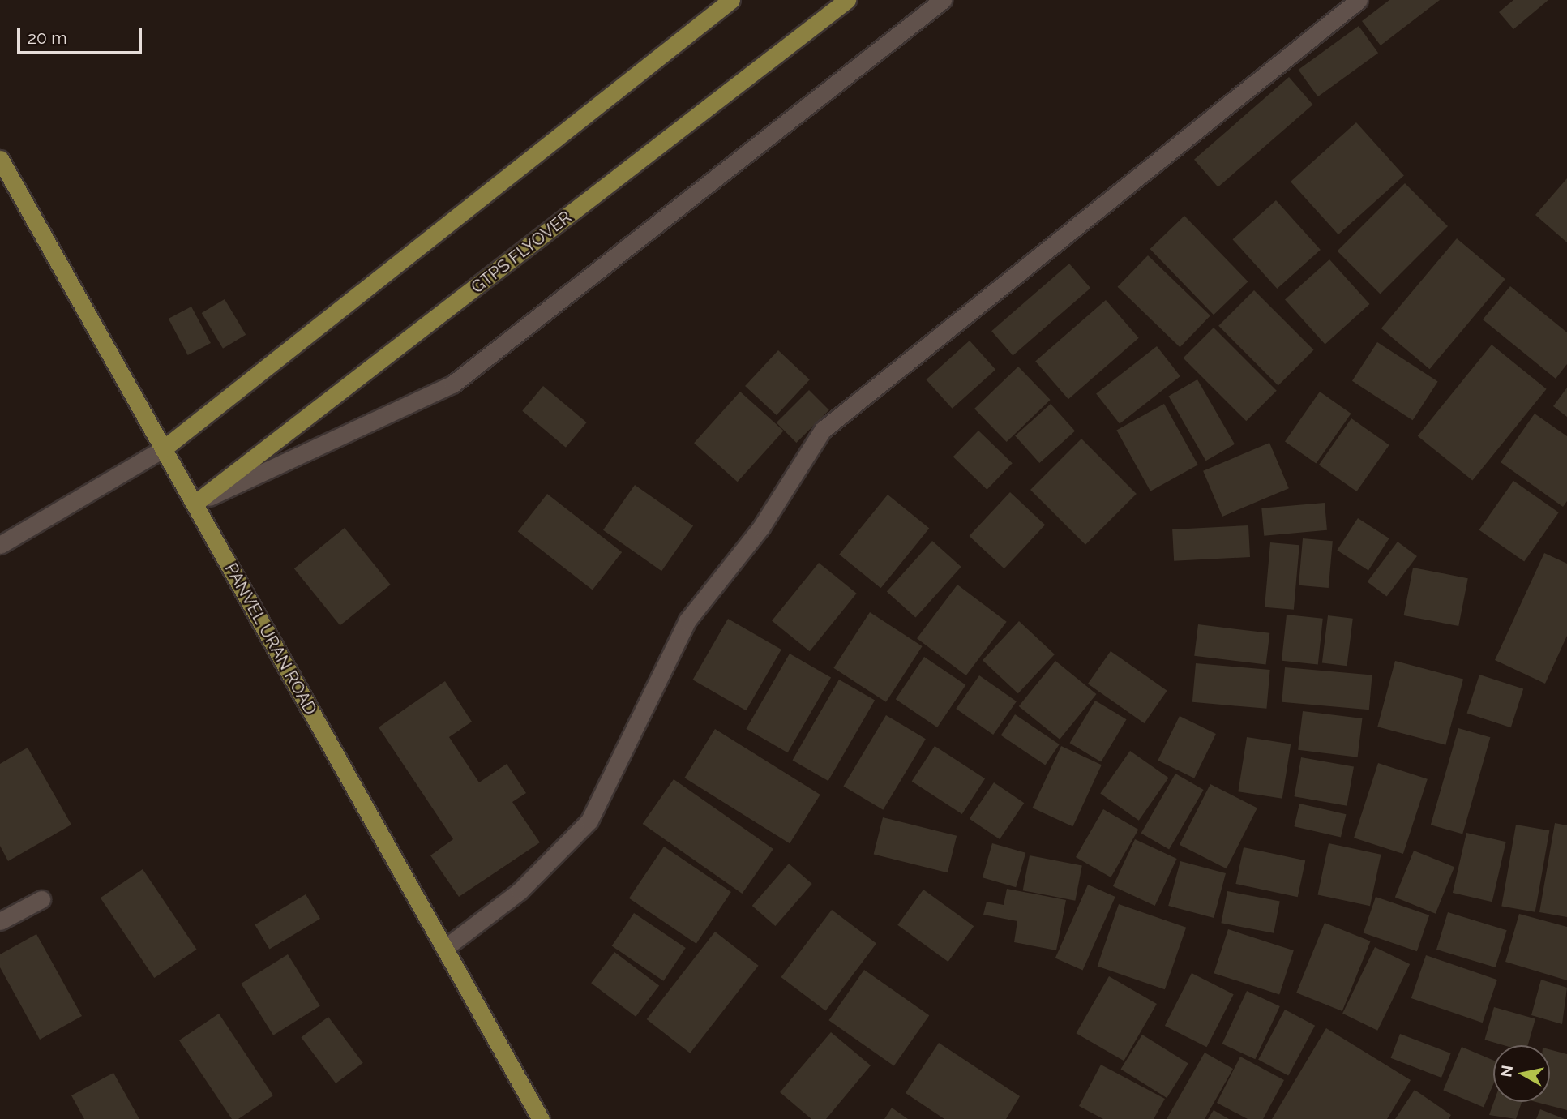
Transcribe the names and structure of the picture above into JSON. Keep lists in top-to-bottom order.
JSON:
{
  "streets": {
    "main road": ["GTPS FLYOVER", "PANVEL URAN ROAD"]
  },
  "crossings": [
    ["GTPS FLYOVER", "PANVEL URAN ROAD"]
  ],
  "scale_bar": "20 m",
  "north": "left"
}
